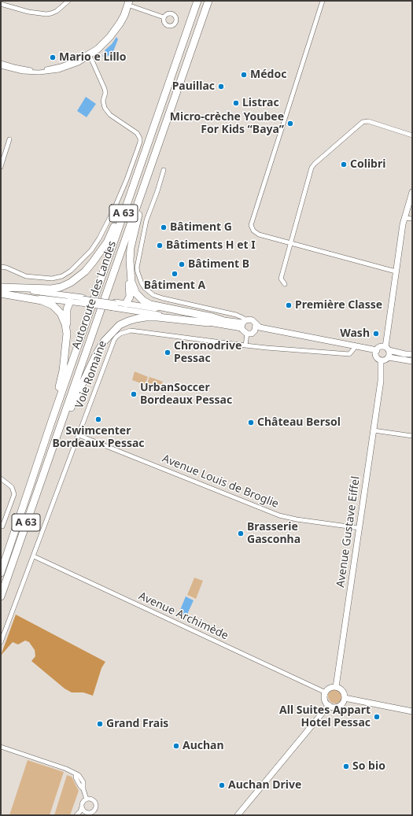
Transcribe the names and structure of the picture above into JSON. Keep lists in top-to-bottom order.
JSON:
{
  "streets": {
    "highway": ["A 63", "Autoroute des Landes"],
    "main road": ["Avenue Gustave Eiffel"],
    "street": ["Voie Romaine", "Avenue Louis de Broglie", "Avenue Archimède"]
  },
  "crossings": [
    ["Voie Romaine", "Avenue Louis de Broglie"],
    ["Voie Romaine", "Avenue Archimède"],
    ["Avenue Louis de Broglie", "Avenue Gustave Eiffel"],
    ["Avenue Gustave Eiffel", "Avenue Archimède"]
  ],
  "places": [
    "Mario e Lillo",
    "Médoc",
    "Pauillac",
    "Listrac",
    "Micro-crèche Youbee For Kids “Baya”",
    "Colibri",
    "Bâtiment G",
    "Bâtiments H et I",
    "Bâtiment B",
    "Bâtiment A",
    "Première Classe",
    "Wash",
    "Chronodrive Pessac",
    "UrbanSoccer Bordeaux Pessac",
    "Swimcenter Bordeaux Pessac",
    "Château Bersol",
    "Brasserie Gasconha",
    "All Suites Appart Hotel Pessac",
    "Grand Frais",
    "Auchan",
    "So bio",
    "Auchan Drive"
  ]
}
